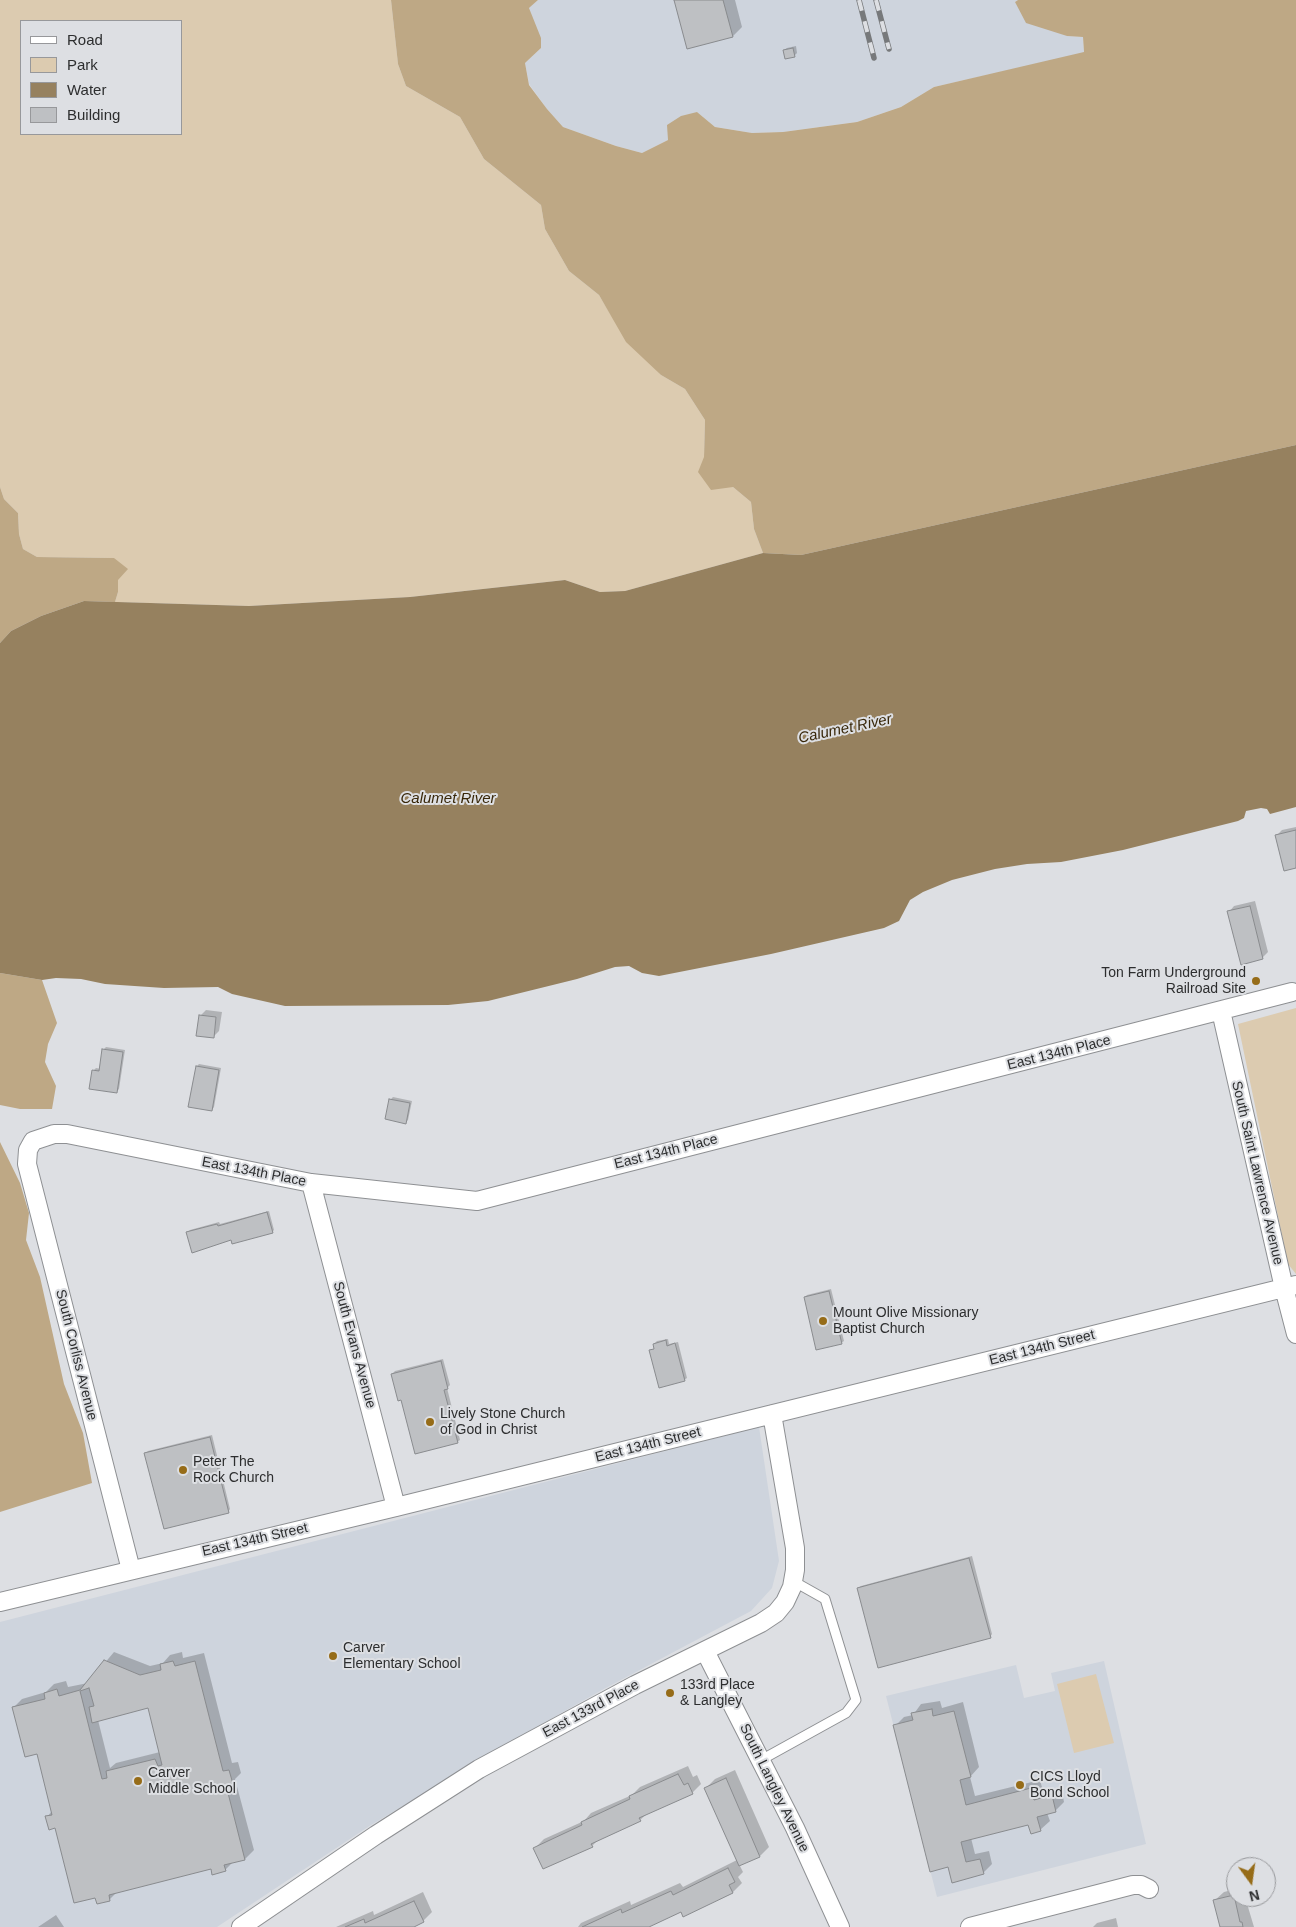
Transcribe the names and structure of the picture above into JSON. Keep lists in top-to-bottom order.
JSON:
{
  "streets": {
    "street": [
      "East 134th Place",
      "South Saint Lawrence Avenue",
      "South Evans Avenue",
      "East 134th Street",
      "South Corliss Avenue",
      "East 133rd Place",
      "South Langley Avenue"
    ]
  },
  "crossings": [
    ["East 134th Place", "South Saint Lawrence Avenue"],
    ["East 134th Place", "South Evans Avenue"],
    ["East 134th Place", "South Corliss Avenue"],
    ["South Saint Lawrence Avenue", "East 134th Street"],
    ["South Evans Avenue", "East 134th Street"],
    ["East 134th Street", "South Corliss Avenue"],
    ["East 134th Street", "East 133rd Place"],
    ["East 133rd Place", "South Langley Avenue"]
  ],
  "water": ["Calumet River"],
  "places": [
    "Ton Farm Underground Railroad Site",
    "Mount Olive Missionary Baptist Church",
    "Lively Stone Church of God in Christ",
    "Peter The Rock Church",
    "Carver Elementary School",
    "133rd Place & Langley",
    "Carver Middle School",
    "CICS Lloyd Bond School"
  ],
  "legend": [
    "Road",
    "Park",
    "Water",
    "Building"
  ],
  "north": "bottom"
}
